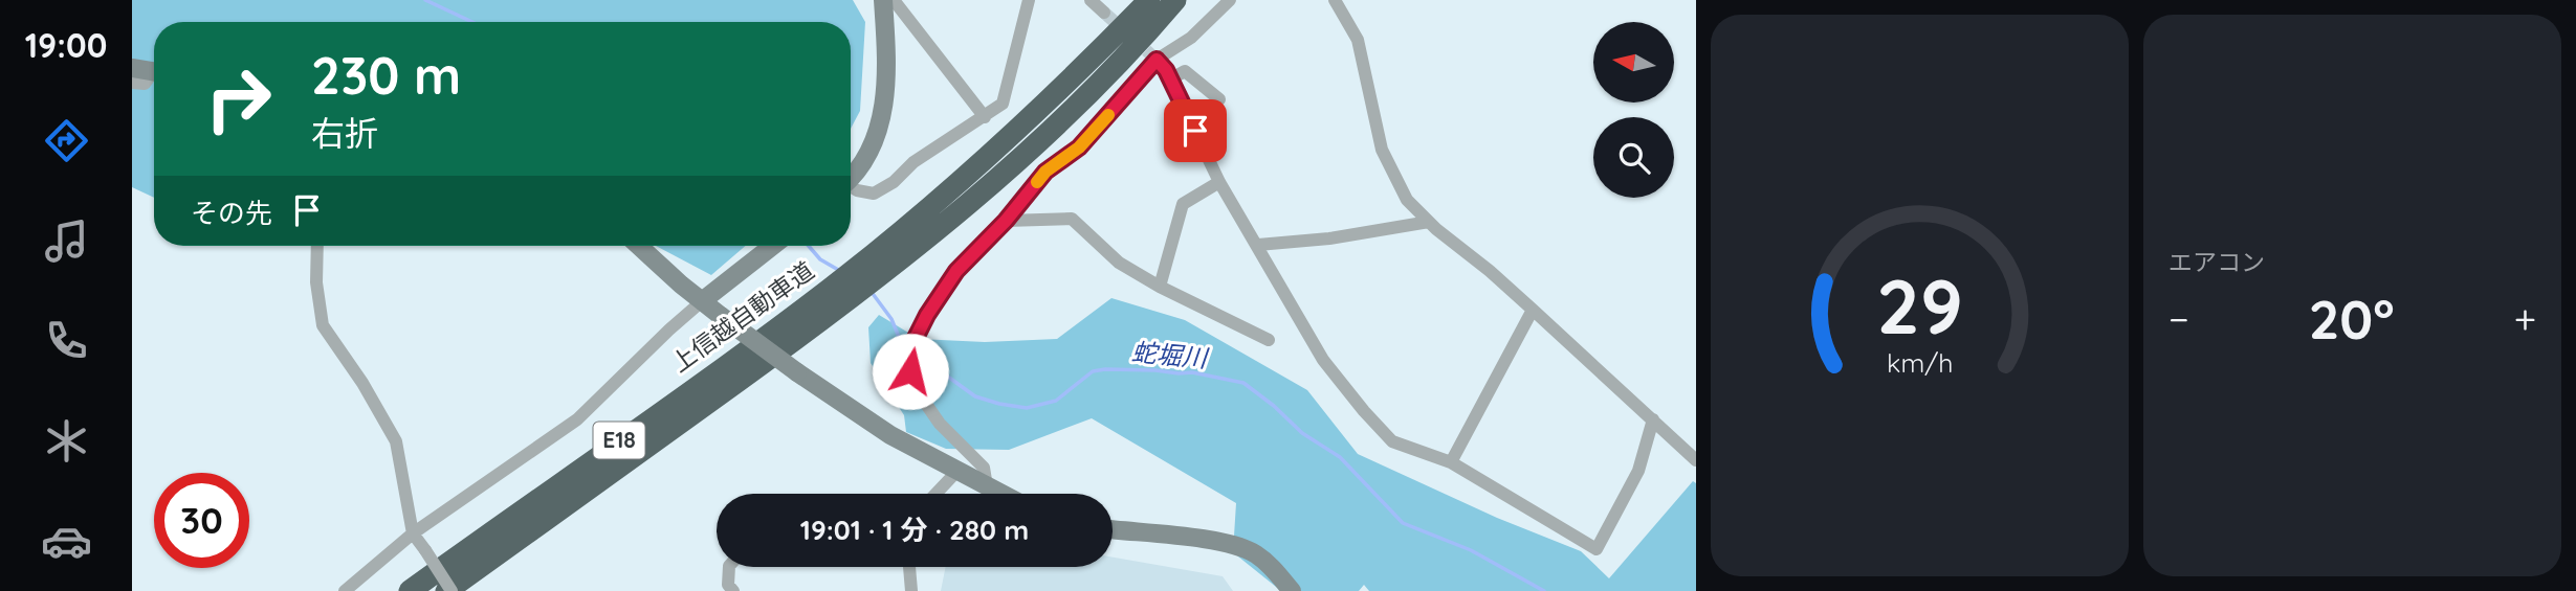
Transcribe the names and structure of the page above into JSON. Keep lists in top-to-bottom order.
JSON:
{
  "streets": {
    "highway": ["上信越自動車道", "E18"]
  },
  "water": ["蛇堀川"],
  "north": "left",
  "page": {
    "tabs": "19:00",
    "tile": "エアコン",
    "turn": ["230 m", "右折"],
    "then": "その先",
    "heat": ["−", "20°", "+"],
    "limit": "30",
    "trip": "19:01 · 1 分 · 280 m",
    "gauge": ["29", "km/h"]
  }
}
